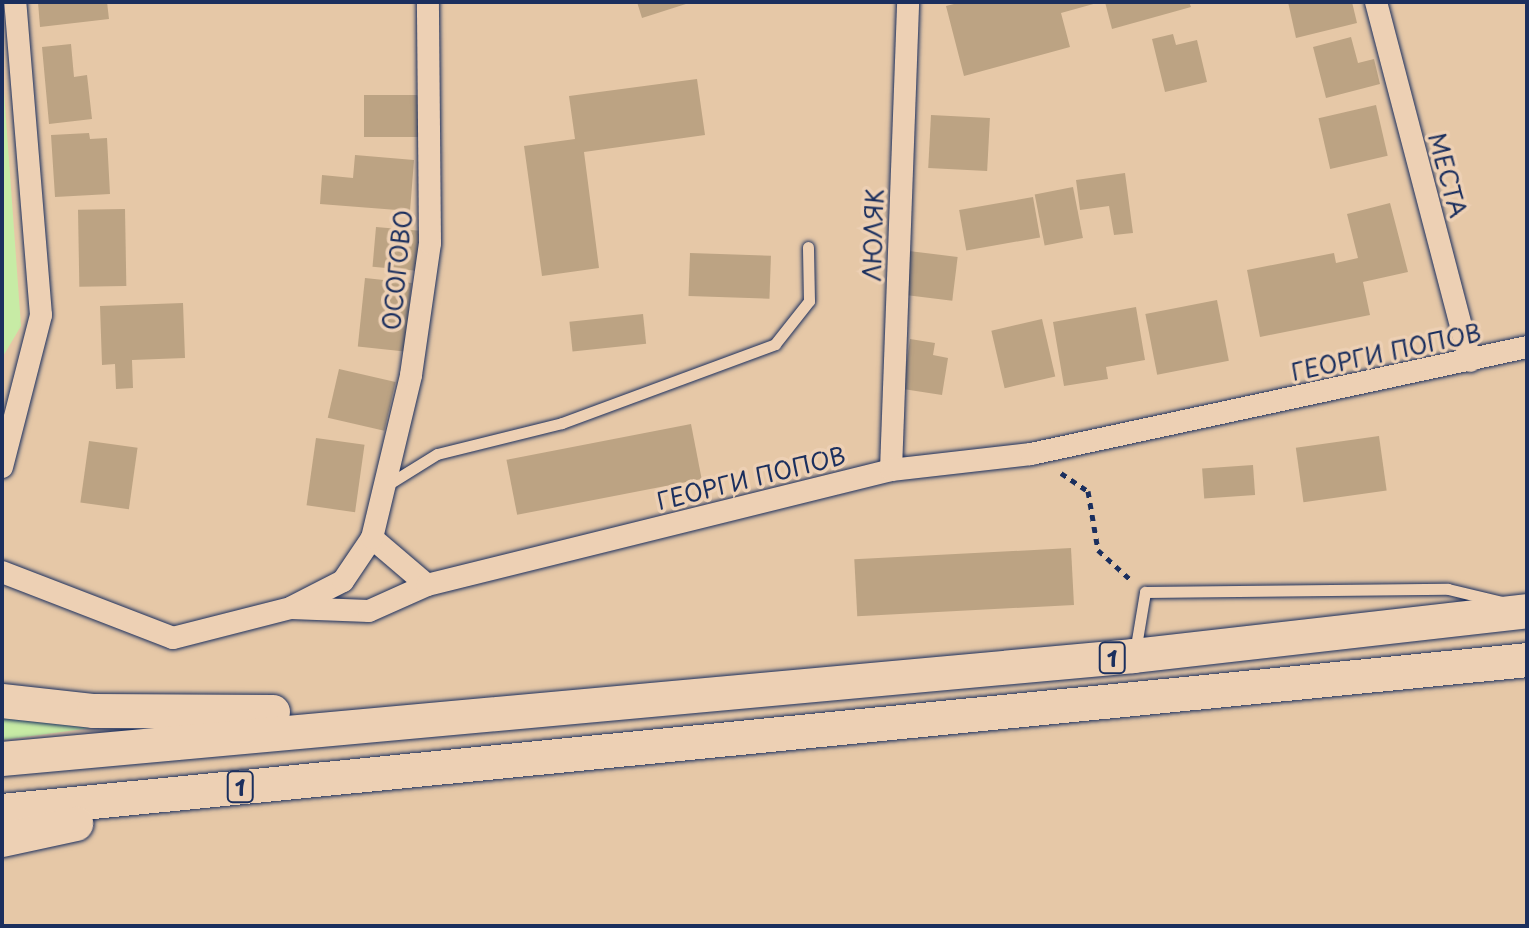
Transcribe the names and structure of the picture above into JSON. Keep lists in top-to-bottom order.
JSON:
{
  "streets": {
    "main road": ["1"],
    "street": [
      "МЕСТА",
      "ЛЮЛЯК",
      "ОСОГОВО",
      "ГЕОРГИ ПОПОВ"
    ]
  },
  "crossings": [
    ["МЕСТА", "ГЕОРГИ ПОПОВ"],
    ["ЛЮЛЯК", "ГЕОРГИ ПОПОВ"]
  ]
}
